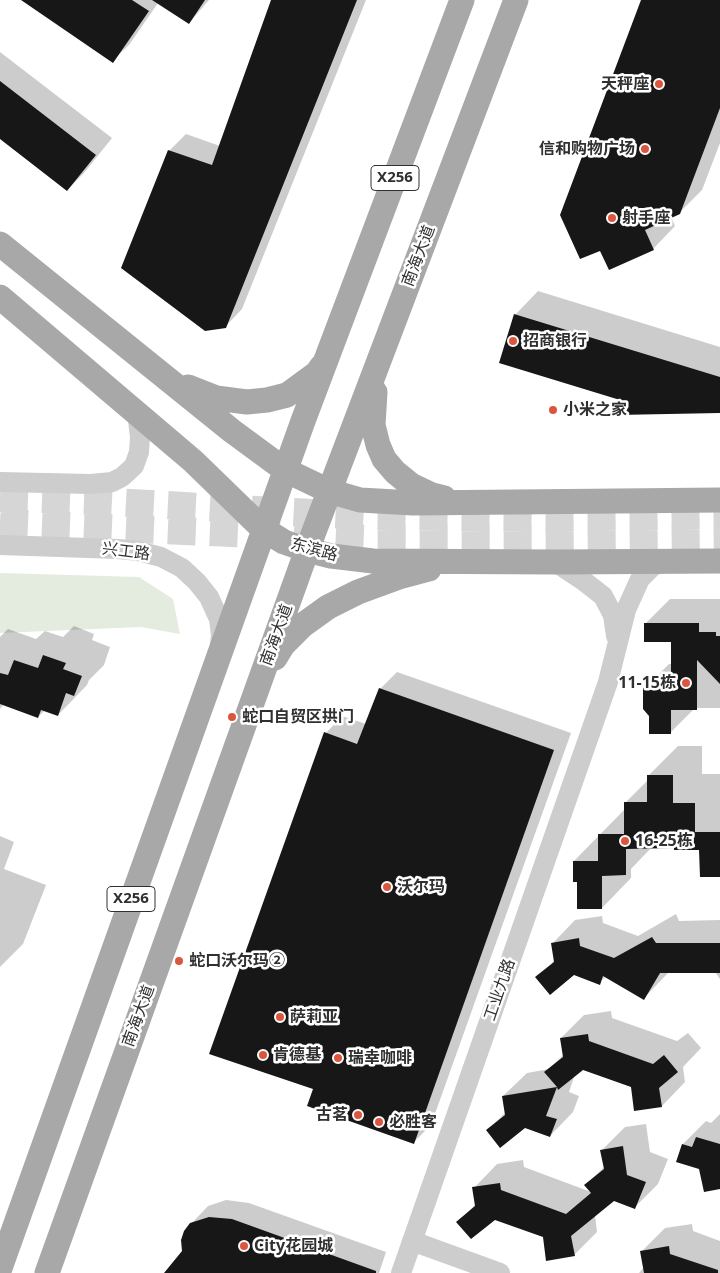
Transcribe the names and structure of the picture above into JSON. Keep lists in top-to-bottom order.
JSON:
{
  "streets": {
    "main road": ["X256", "南海大道", "东滨路"],
    "street": ["兴工路", "工业九路"]
  },
  "crossings": [
    ["X256", "东滨路"],
    ["X256", "兴工路"],
    ["南海大道", "东滨路"],
    ["东滨路", "工业九路"]
  ],
  "places": [
    "天秤座",
    "信和购物广场",
    "射手座",
    "招商银行",
    "小米之家",
    "11-15栋",
    "蛇口自贸区拱门",
    "16-25栋",
    "沃尔玛",
    "蛇口沃尔玛②",
    "萨莉亚",
    "肯德基",
    "瑞幸咖啡",
    "古茗",
    "必胜客",
    "City花园城"
  ]
}
